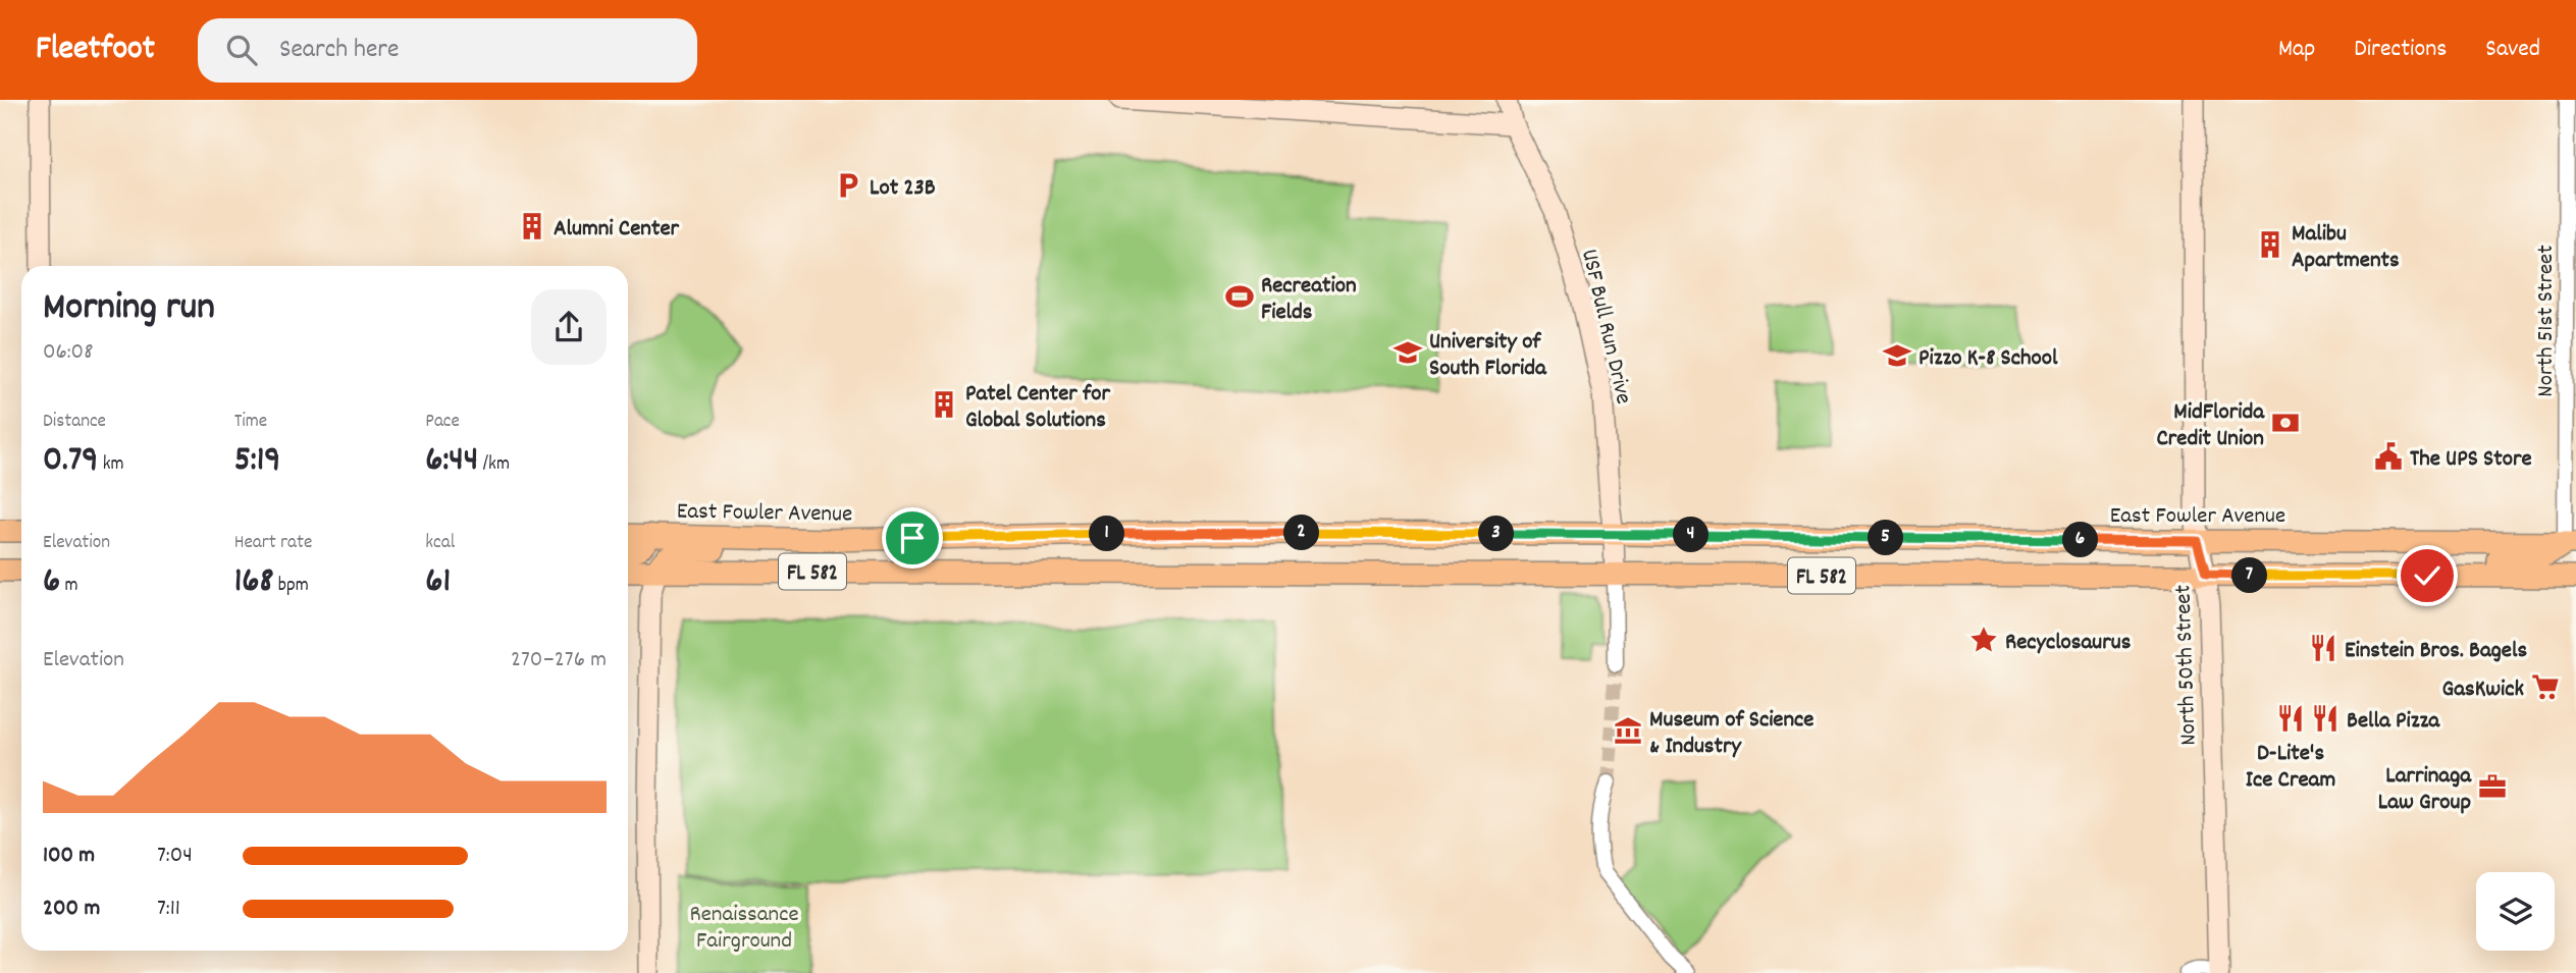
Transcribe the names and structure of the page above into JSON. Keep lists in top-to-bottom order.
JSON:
{
  "streets": {
    "main road": ["East Fowler Avenue", "FL 582"],
    "street": ["North 51st Street", "USF Bull Run Drive", "North 50th Street"]
  },
  "crossings": [
    ["North 51st Street", "East Fowler Avenue"],
    ["USF Bull Run Drive", "East Fowler Avenue"],
    ["USF Bull Run Drive", "FL 582"],
    ["East Fowler Avenue", "North 50th Street"],
    ["FL 582", "North 50th Street"]
  ],
  "parks": ["Renaissance Fairground"],
  "places": {
    "parking": ["Lot 23B"],
    "building": ["Alumni Center", "Malibu Apartments", "Patel Center for Global Solutions"],
    "sports": ["Recreation Fields"],
    "school or university": ["University of South Florida", "Pizzo K-8 School"],
    "bank": ["MidFlorida Credit Union"],
    "public building": ["The UPS Store"],
    "place": ["Recyclosaurus"],
    "restaurant": ["Einstein Bros. Bagels", "D-Lite's Ice Cream", "Bella Pizza"],
    "supermarket": ["GasKwick"],
    "museum": ["Museum of Science & Industry"],
    "office": ["Larrinaga Law Group"]
  },
  "page": {
    "header": "Fleetfoot",
    "search": "Search here",
    "nav": ["Map", "Directions", "Saved"],
    "heading": ["Morning run", "06:08"],
    "stats": [
      ["Distance", "0.79 km"],
      ["Time", "5:19"],
      ["Pace", "6:44 /km"],
      ["Elevation", "6 m"],
      ["Heart rate", "168 bpm"],
      ["kcal", "61"]
    ],
    "pins": [
      "2",
      "1",
      "3",
      "4",
      "5",
      "6",
      "7"
    ],
    "chart": ["Elevation", "270–276 m"],
    "list": [
      {
        "name": "100 m",
        "note": "7:04"
      },
      {
        "name": "200 m",
        "note": "7:11"
      }
    ]
  }
}
